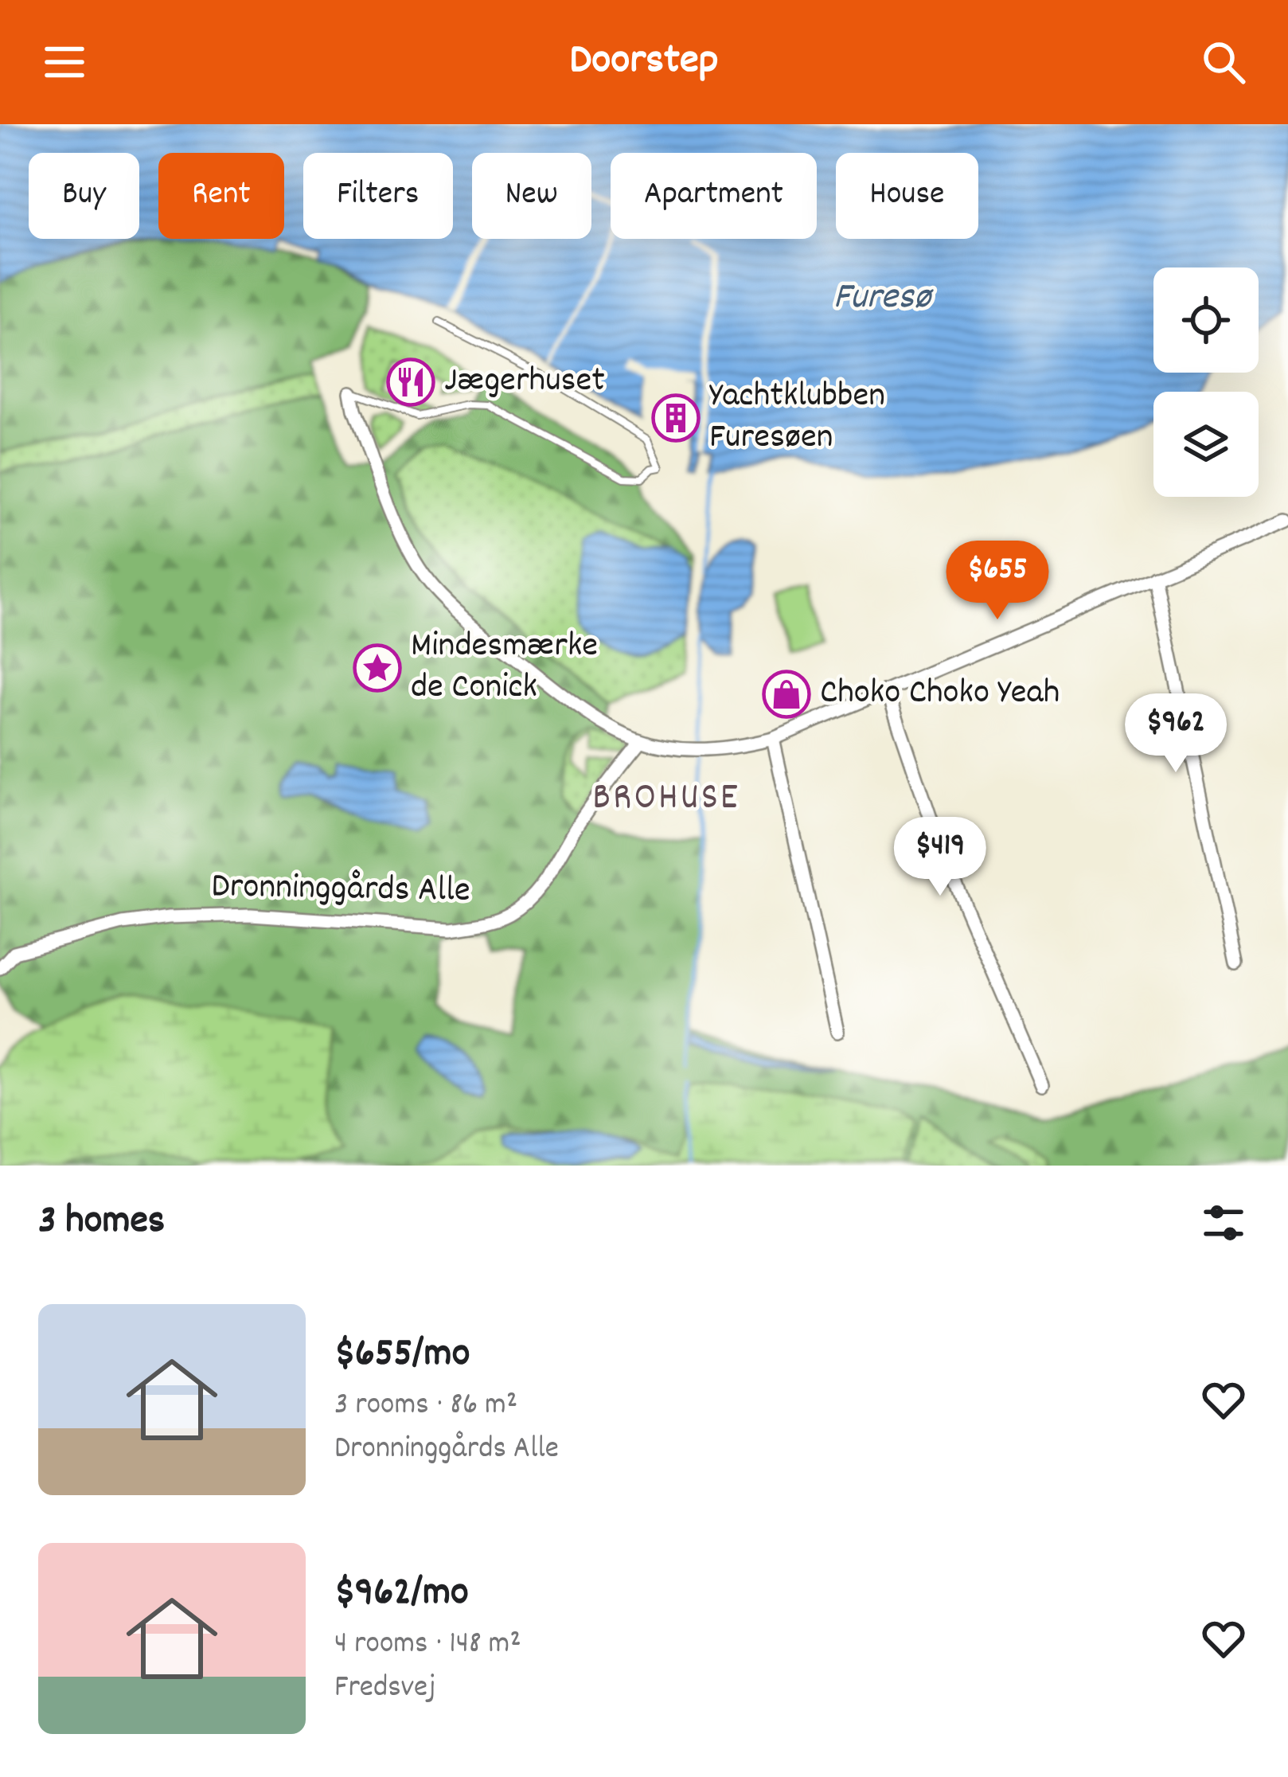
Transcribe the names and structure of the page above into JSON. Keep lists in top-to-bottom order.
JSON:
{
  "streets": {
    "street": ["Dronninggårds Alle"]
  },
  "districts": ["BROHUSE"],
  "water": ["Furesø"],
  "places": {
    "restaurant": ["Jægerhuset"],
    "building": ["Yachtklubben Furesøen"],
    "place": ["Mindesmærke de Conick"],
    "shop": ["Choko Choko Yeah"]
  },
  "page": {
    "header": "Doorstep",
    "chip": [
      "Buy",
      "Rent",
      "Filters",
      "New",
      "Apartment",
      "House"
    ],
    "price": ["$655", "$962", "$419"],
    "heading": "3 homes",
    "list": [
      {
        "name": "$655/mo",
        "note": "3 rooms · 86 m² · Dronninggårds Alle"
      },
      {
        "name": "$962/mo",
        "note": "4 rooms · 148 m² · Fredsvej"
      }
    ]
  }
}
